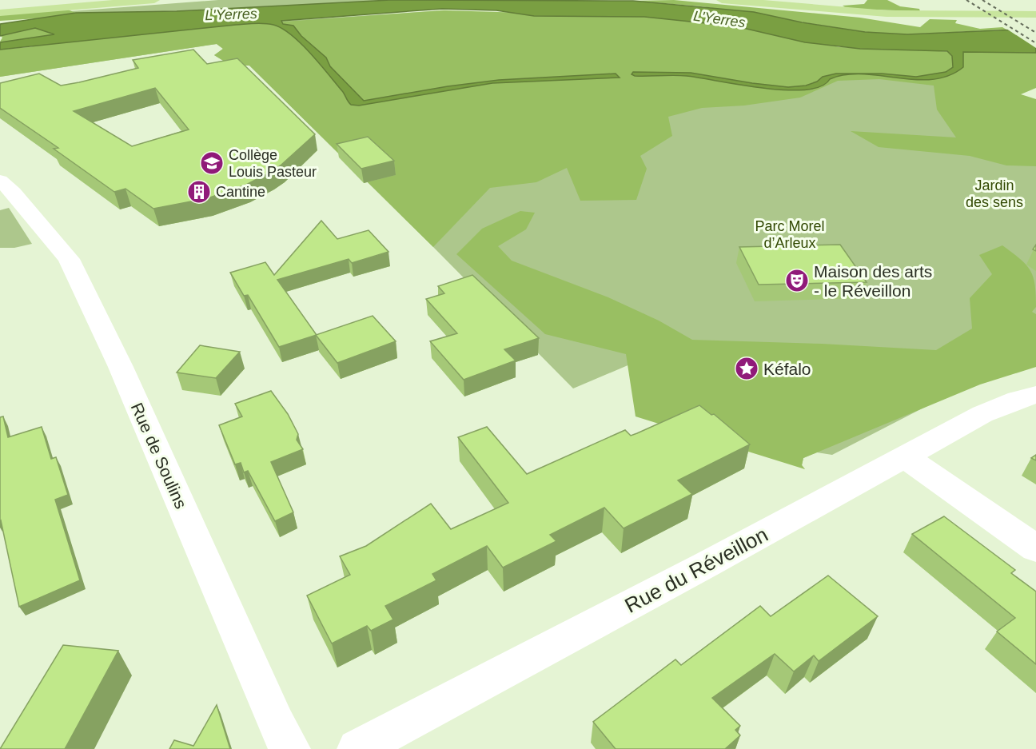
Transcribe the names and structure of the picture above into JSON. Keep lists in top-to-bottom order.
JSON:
{
  "streets": {
    "street": ["Rue de Soulins", "Rue du Réveillon"]
  },
  "water": ["L'Yerres"],
  "parks": ["Jardin des sens", "Parc Morel d’Arleux"],
  "places": {
    "school or university": ["Collège Louis Pasteur"],
    "building": ["Cantine"],
    "theatre": ["Maison des arts - le Réveillon"],
    "place": ["Kéfalo"]
  }
}
